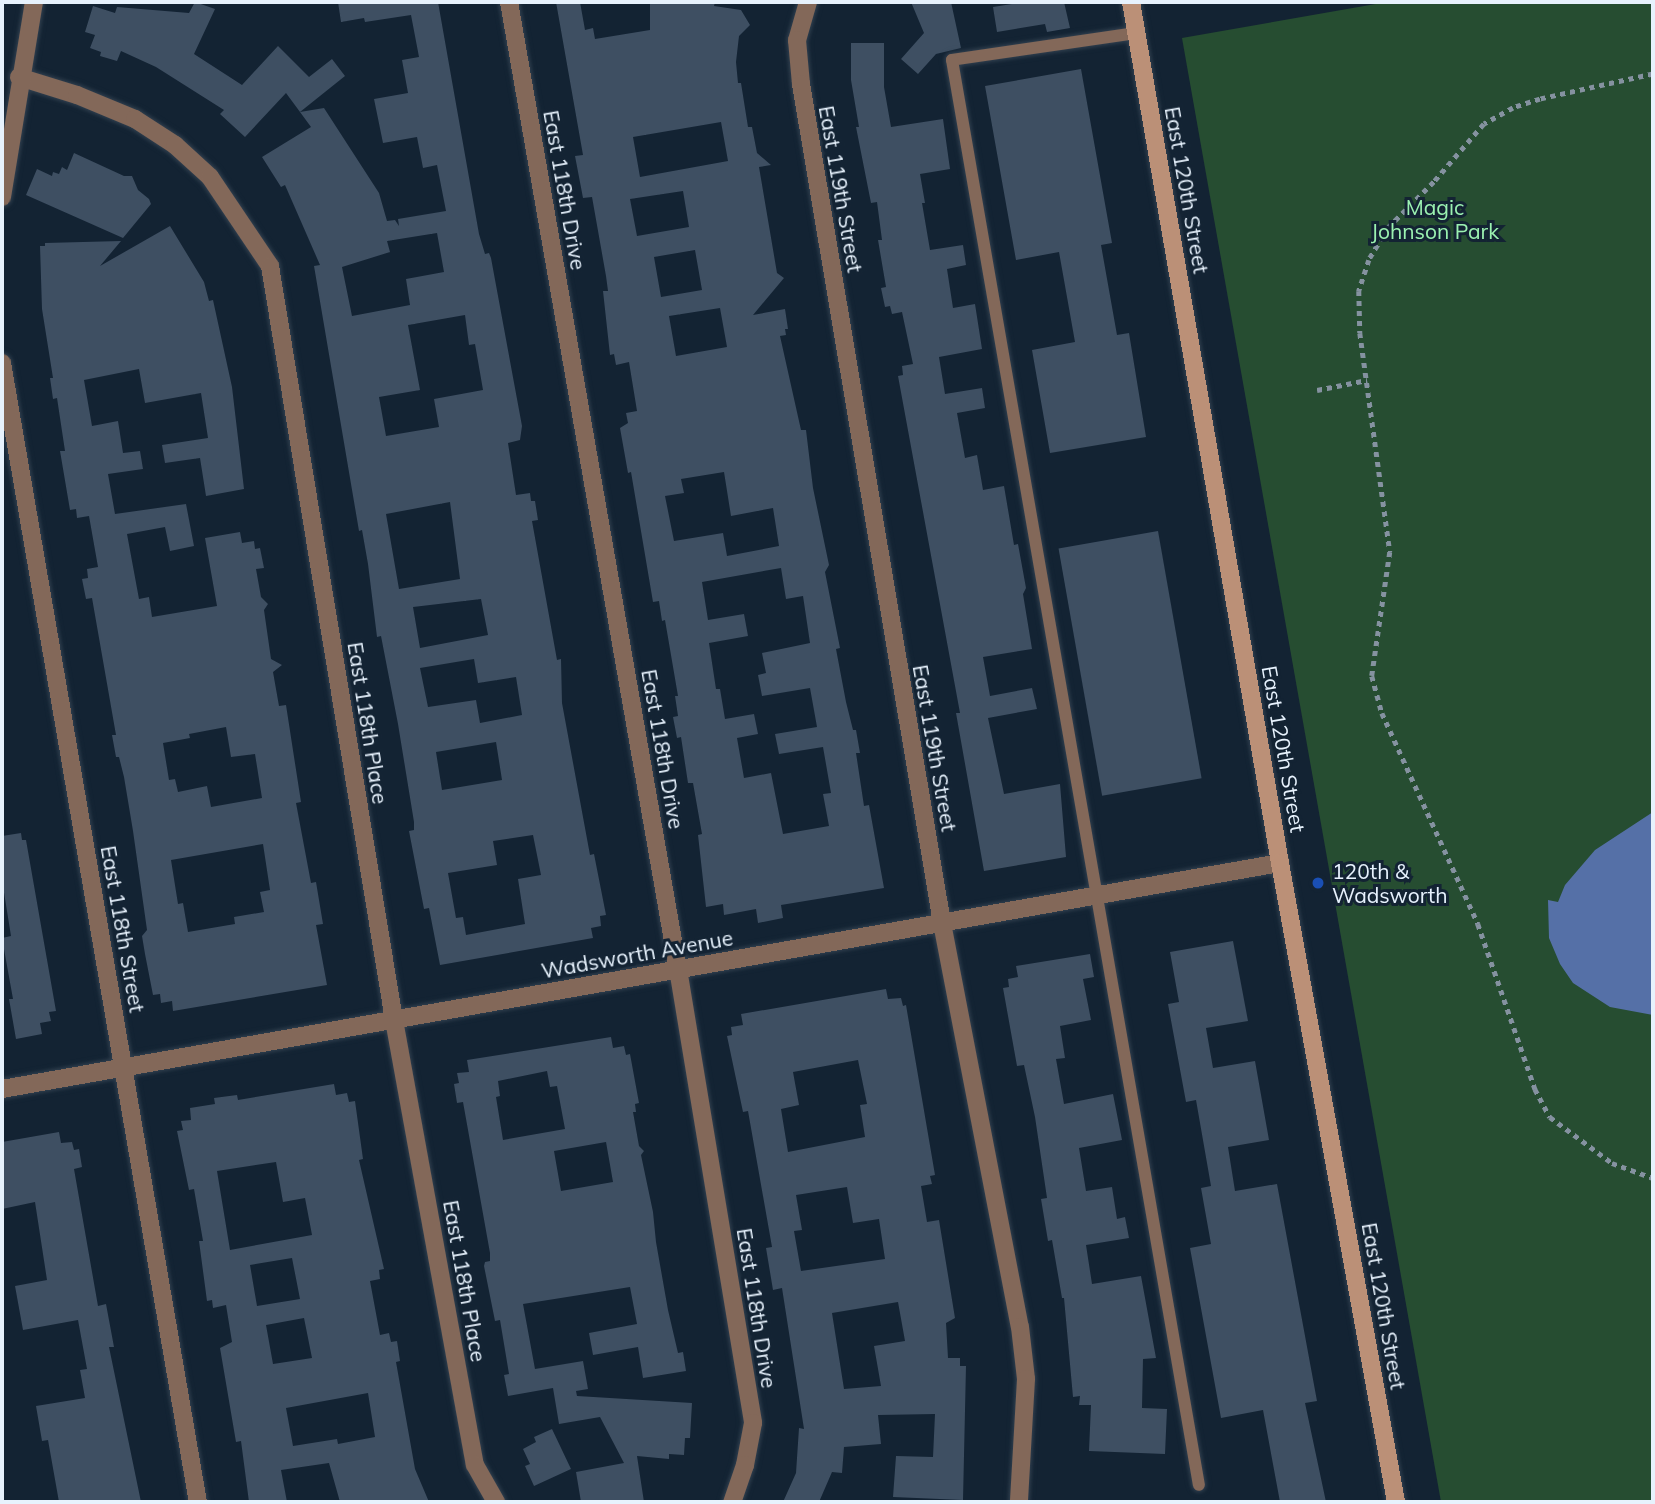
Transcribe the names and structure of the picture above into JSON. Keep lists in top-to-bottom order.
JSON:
{
  "streets": {
    "street": [
      "East 119th Street",
      "East 118th Drive",
      "East 120th Street",
      "East 118th Place",
      "East 118th Street",
      "Wadsworth Avenue"
    ]
  },
  "crossings": [
    ["East 119th Street", "Wadsworth Avenue"],
    ["East 118th Drive", "Wadsworth Avenue"],
    ["East 120th Street", "Wadsworth Avenue"],
    ["East 118th Place", "Wadsworth Avenue"],
    ["East 118th Street", "Wadsworth Avenue"]
  ],
  "parks": ["Magic Johnson Park"],
  "places": ["120th & Wadsworth"]
}
